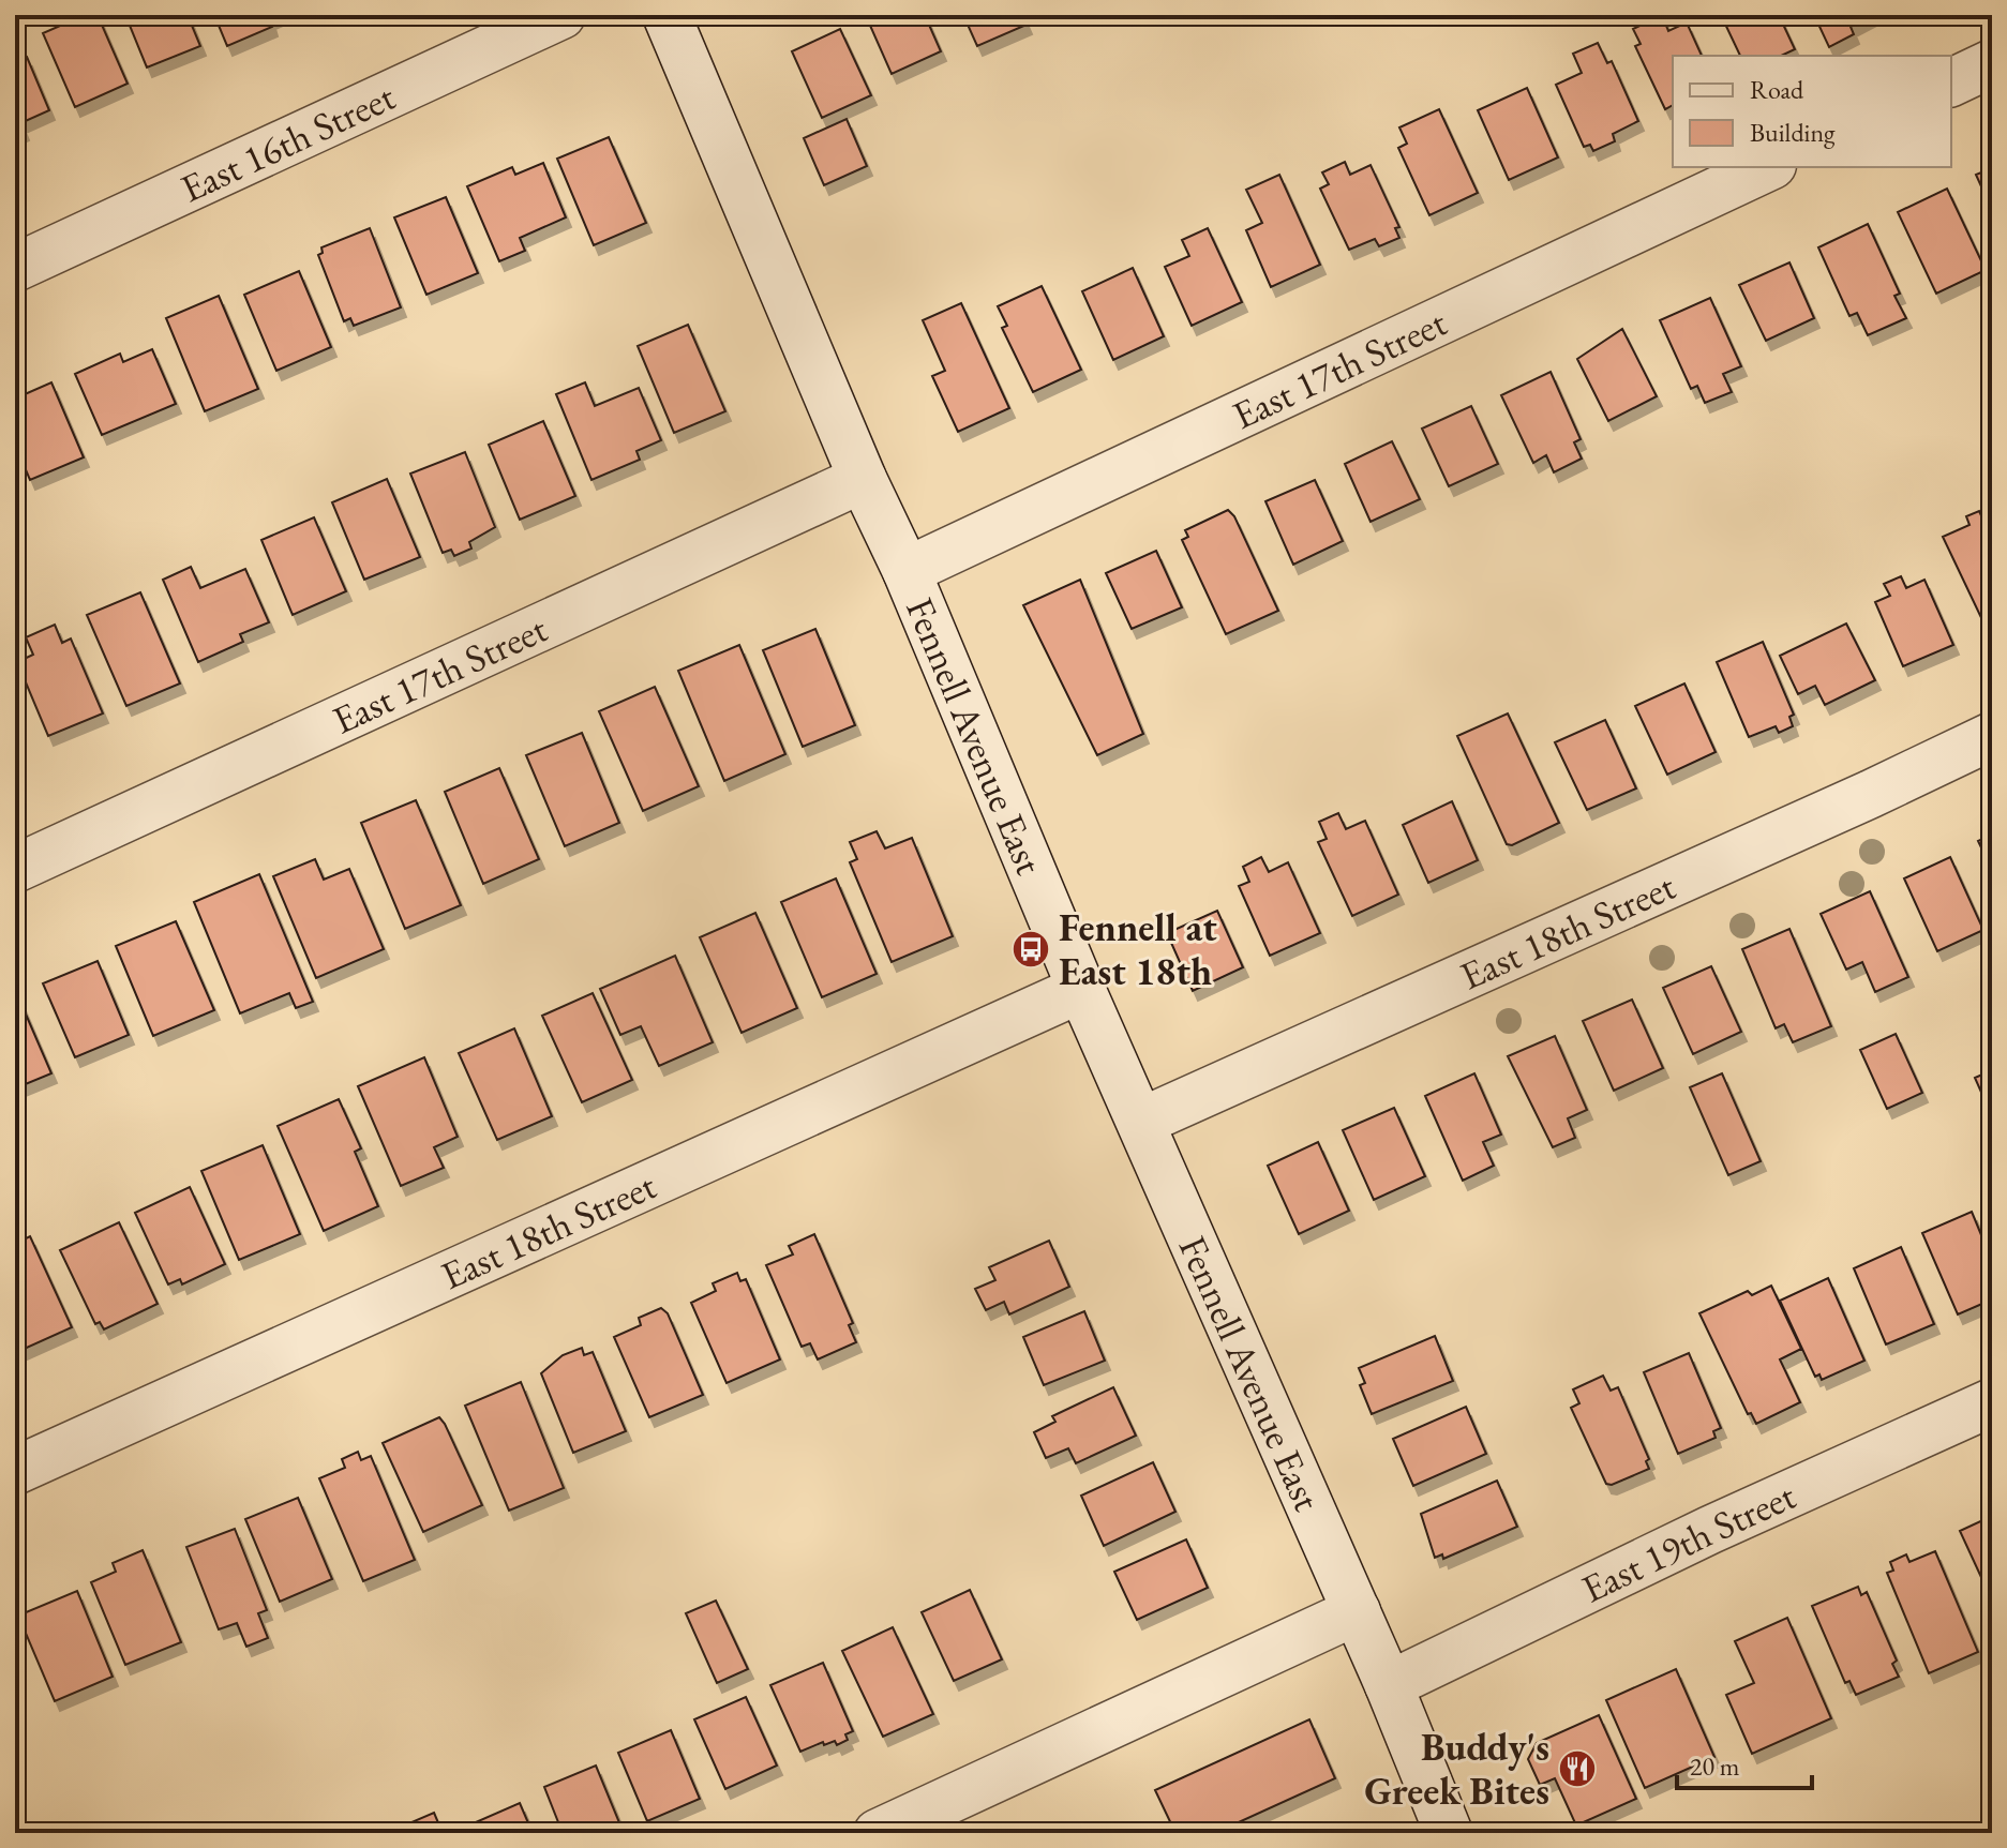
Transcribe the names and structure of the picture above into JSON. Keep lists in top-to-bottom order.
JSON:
{
  "streets": {
    "street": [
      "East 16th Street",
      "East 17th Street",
      "Fennell Avenue East",
      "East 18th Street",
      "East 19th Street"
    ]
  },
  "crossings": [
    ["East 17th Street", "Fennell Avenue East"],
    ["Fennell Avenue East", "East 18th Street"],
    ["Fennell Avenue East", "East 19th Street"]
  ],
  "places": {
    "bus stop": ["Fennell at East 18th"],
    "restaurant": ["Buddy's Greek Bites"]
  },
  "legend": ["Road", "Building"],
  "scale_bar": "20 m"
}
